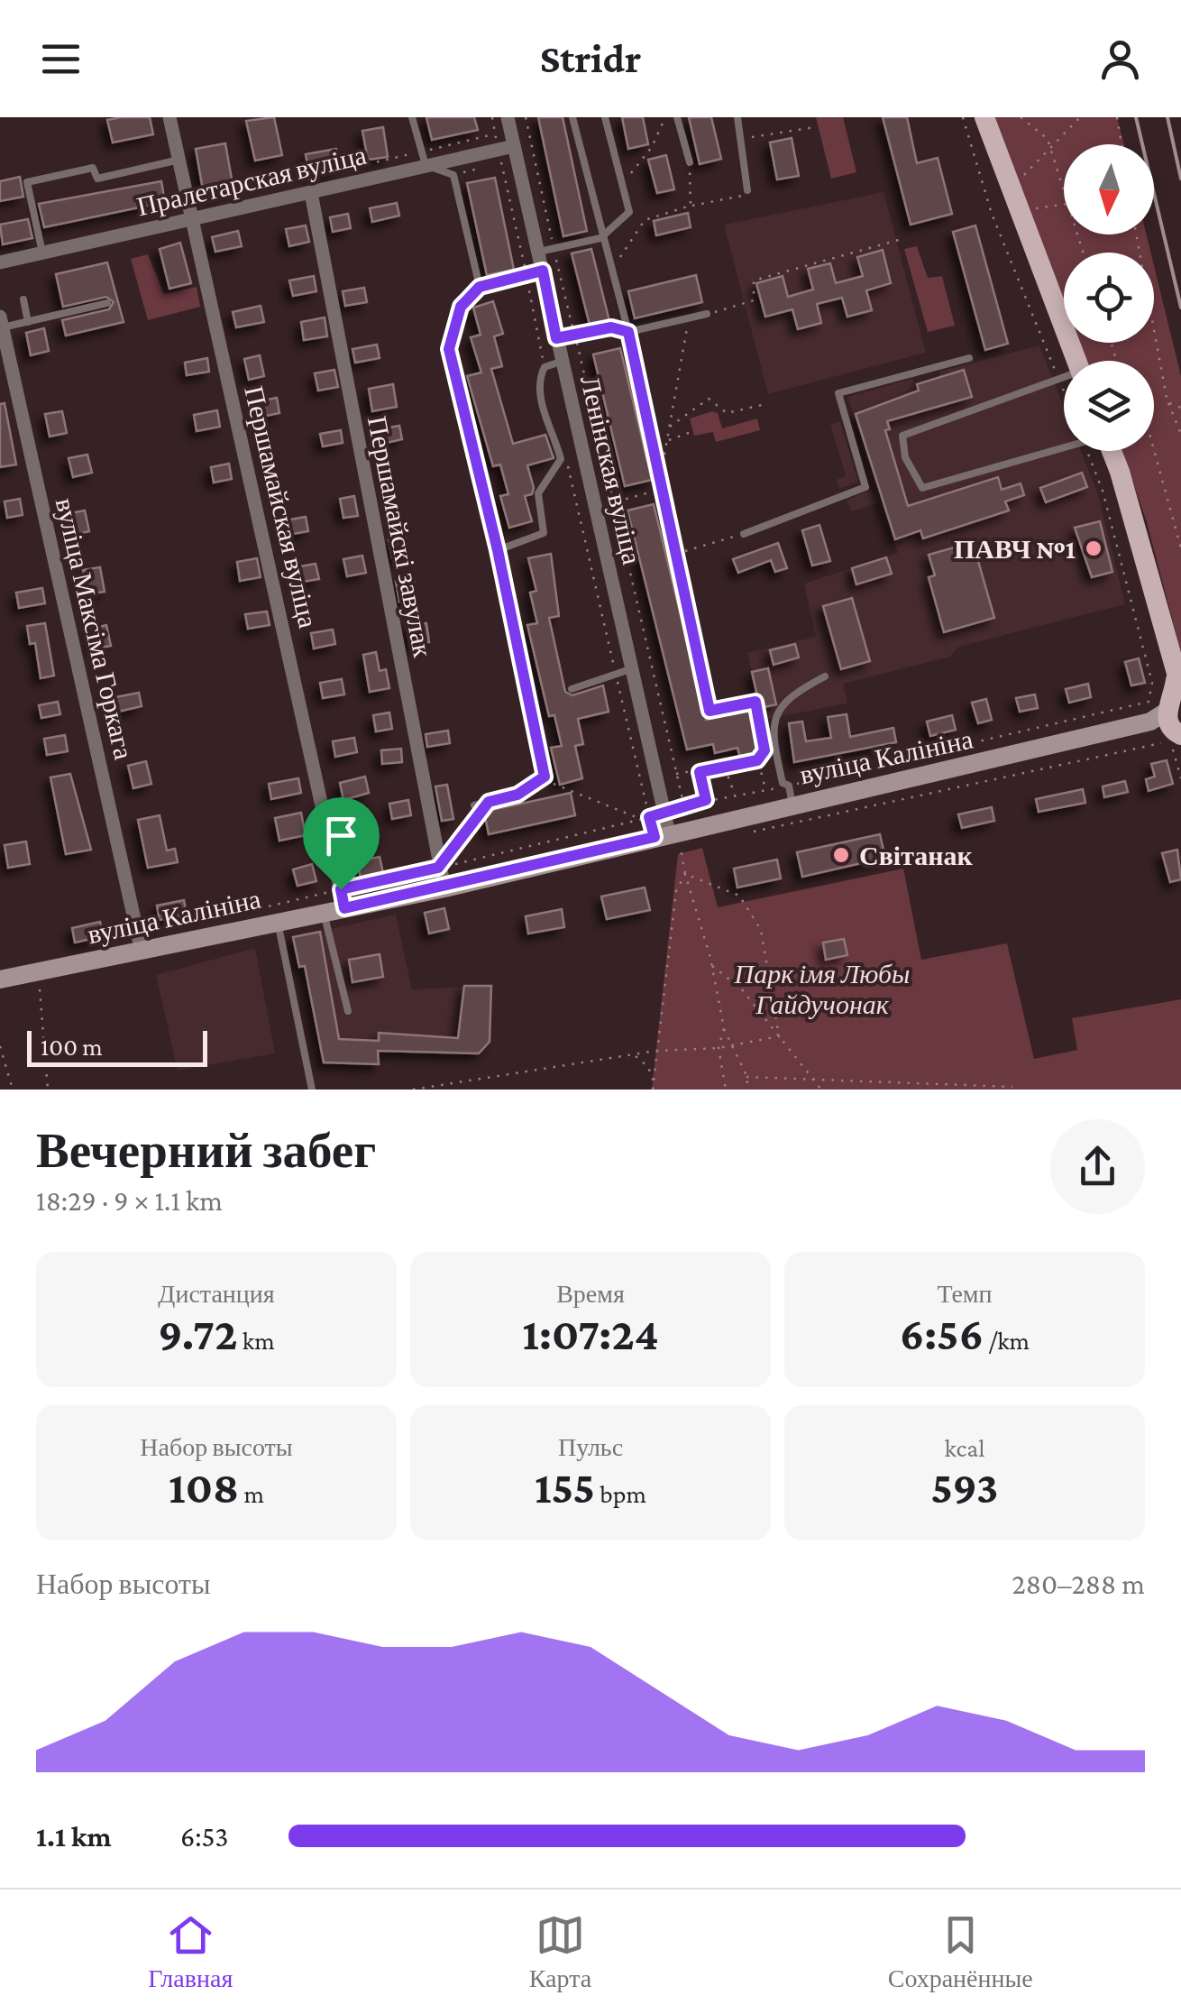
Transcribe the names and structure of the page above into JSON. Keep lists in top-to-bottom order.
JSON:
{
  "streets": {
    "main road": ["вуліца Калініна"],
    "street": [
      "Пралетарская вуліца",
      "Ленінская вуліца",
      "Першамайская вуліца",
      "Першамайскі завулак",
      "вуліца Максіма Горкага"
    ]
  },
  "crossings": [
    ["Пралетарская вуліца", "Ленінская вуліца"],
    ["Пралетарская вуліца", "Першамайская вуліца"],
    ["Пралетарская вуліца", "Першамайскі завулак"],
    ["Ленінская вуліца", "вуліца Калініна"],
    ["Першамайская вуліца", "вуліца Калініна"],
    ["Першамайскі завулак", "вуліца Калініна"],
    ["вуліца Максіма Горкага", "вуліца Калініна"]
  ],
  "parks": ["Парк імя Любы Гайдучонак"],
  "places": ["ПАВЧ №1", "Світанак"],
  "scale_bar": "100 m",
  "north": "bottom",
  "page": {
    "header": "Stridr",
    "scale": "100 m",
    "heading": ["Вечерний забег", "18:29 · 9 × 1.1 km"],
    "stats": [
      ["Дистанция", "9.72 km"],
      ["Время", "1:07:24"],
      ["Темп", "6:56 /km"],
      ["Набор высоты", "108 m"],
      ["Пульс", "155 bpm"],
      ["kcal", "593"]
    ],
    "chart": ["Набор высоты", "280–288 m"],
    "list": [
      {
        "name": "1.1 km",
        "note": "6:53"
      }
    ],
    "tabs": ["Главная", "Карта", "Сохранённые"]
  }
}
